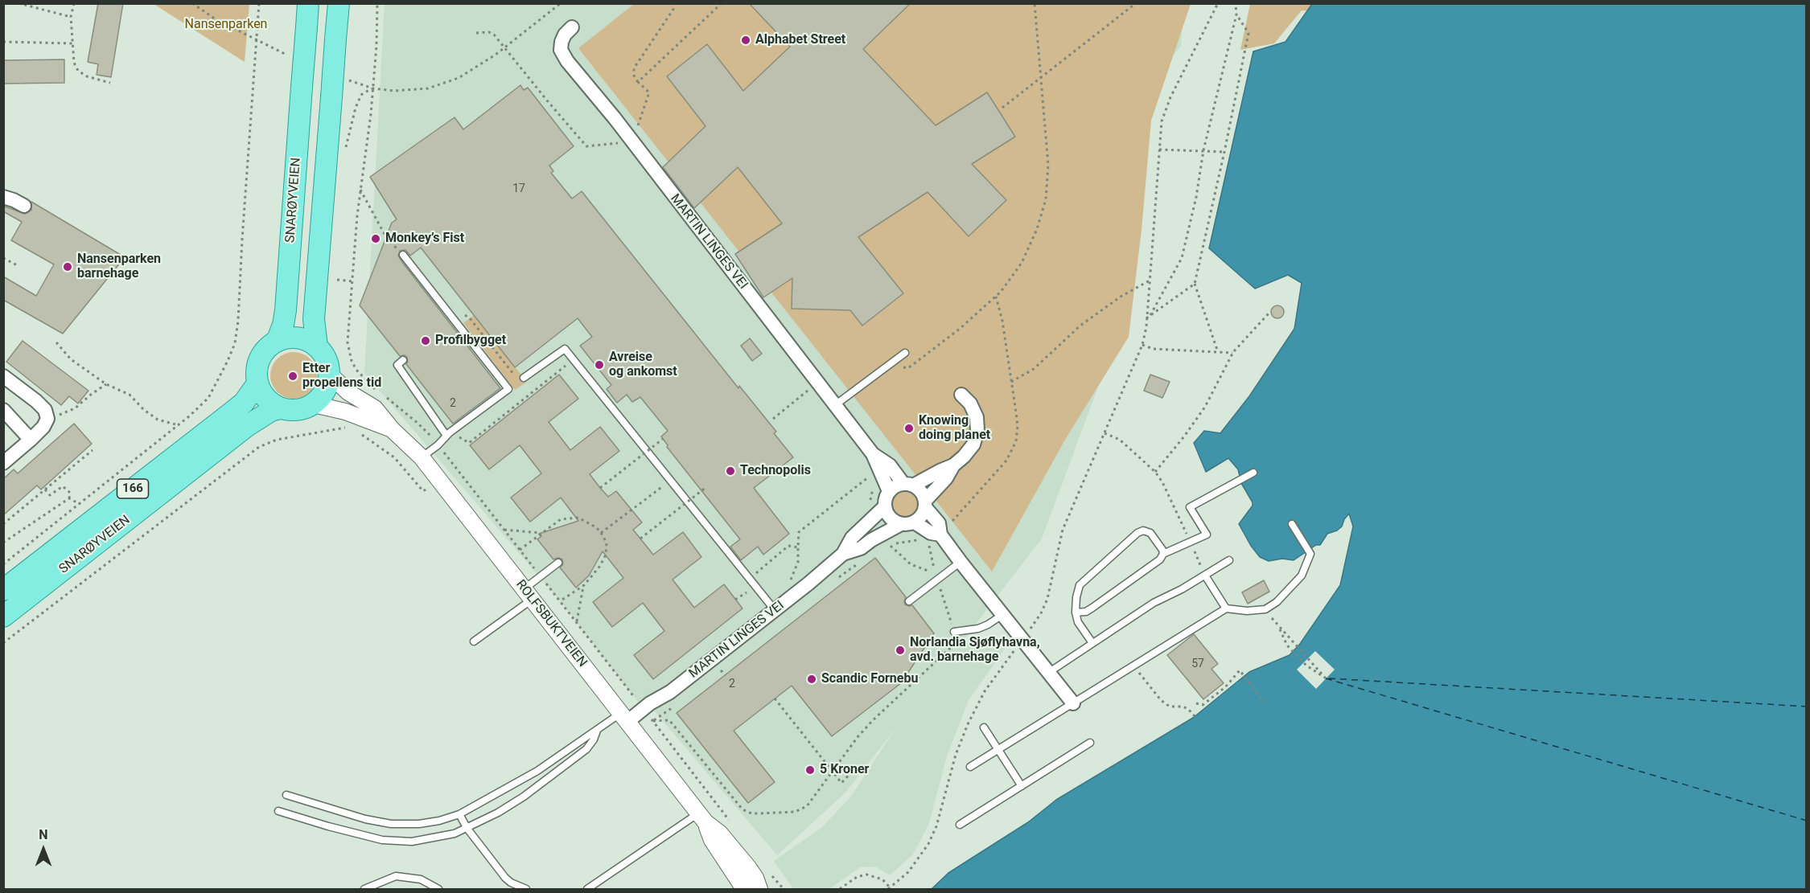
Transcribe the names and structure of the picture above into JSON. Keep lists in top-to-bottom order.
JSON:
{
  "streets": {
    "main road": ["SNARØYVEIEN", "166"],
    "street": ["MARTIN LINGES VEI", "ROLFSBUKTVEIEN"]
  },
  "crossings": [
    ["SNARØYVEIEN", "166"],
    ["SNARØYVEIEN", "ROLFSBUKTVEIEN"],
    ["MARTIN LINGES VEI", "ROLFSBUKTVEIEN"],
    ["166", "ROLFSBUKTVEIEN"]
  ],
  "parks": ["Nansenparken"],
  "places": [
    "Alphabet Street",
    "Monkey’s Fist",
    "Nansenparken barnehage",
    "Profilbygget",
    "Avreise og ankomst",
    "Etter propellens tid",
    "Knowing doing planet",
    "Technopolis",
    "Norlandia Sjøflyhavna, avd. barnehage",
    "Scandic Fornebu",
    "5 Kroner"
  ],
  "house_numbers": [
    "17",
    "2",
    "57",
    "2"
  ],
  "north": "top"
}
